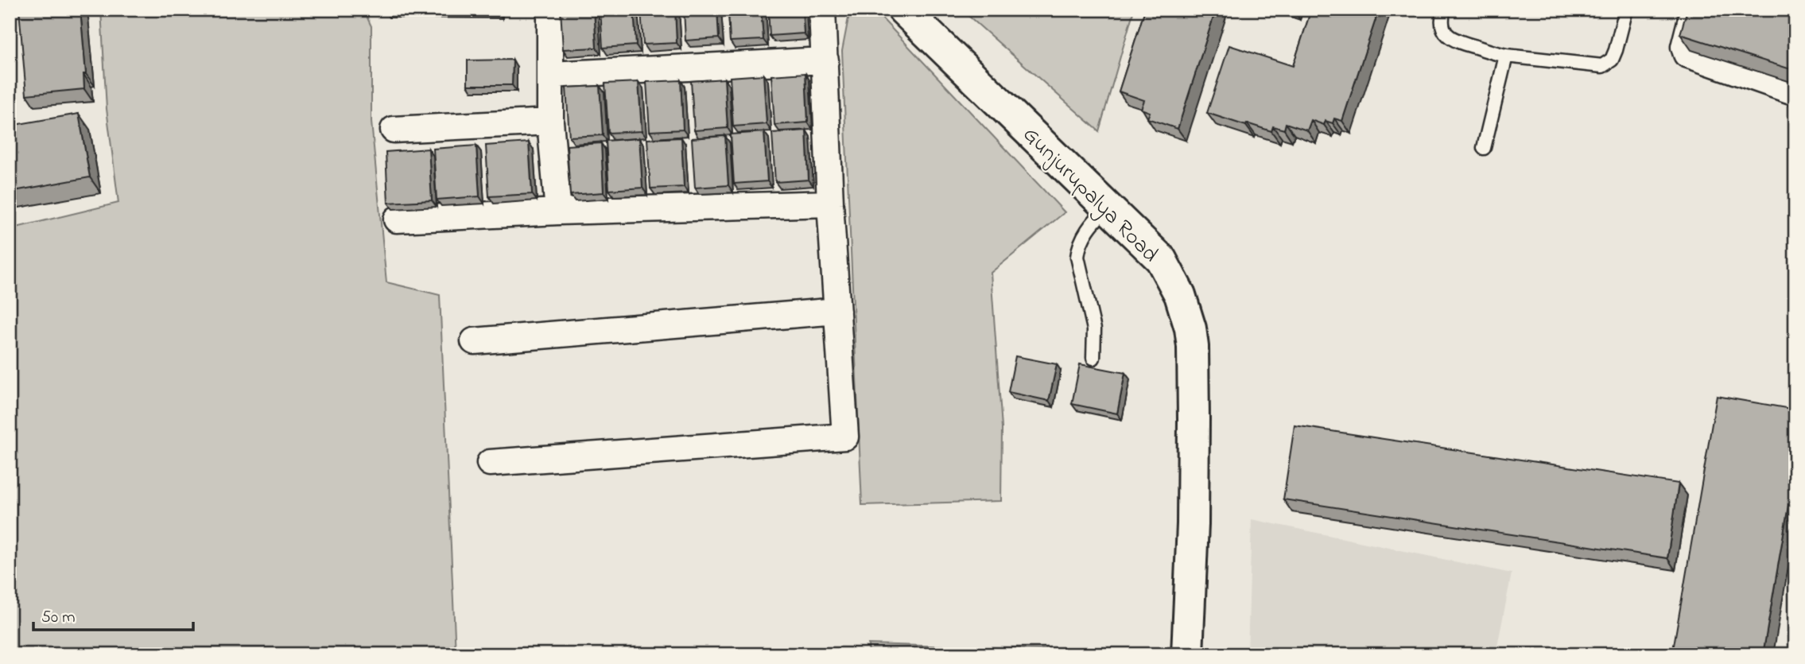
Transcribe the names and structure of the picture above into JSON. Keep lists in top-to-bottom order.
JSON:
{
  "streets": {
    "street": ["Gunjurupalya Road"]
  },
  "scale_bar": "50 m"
}
